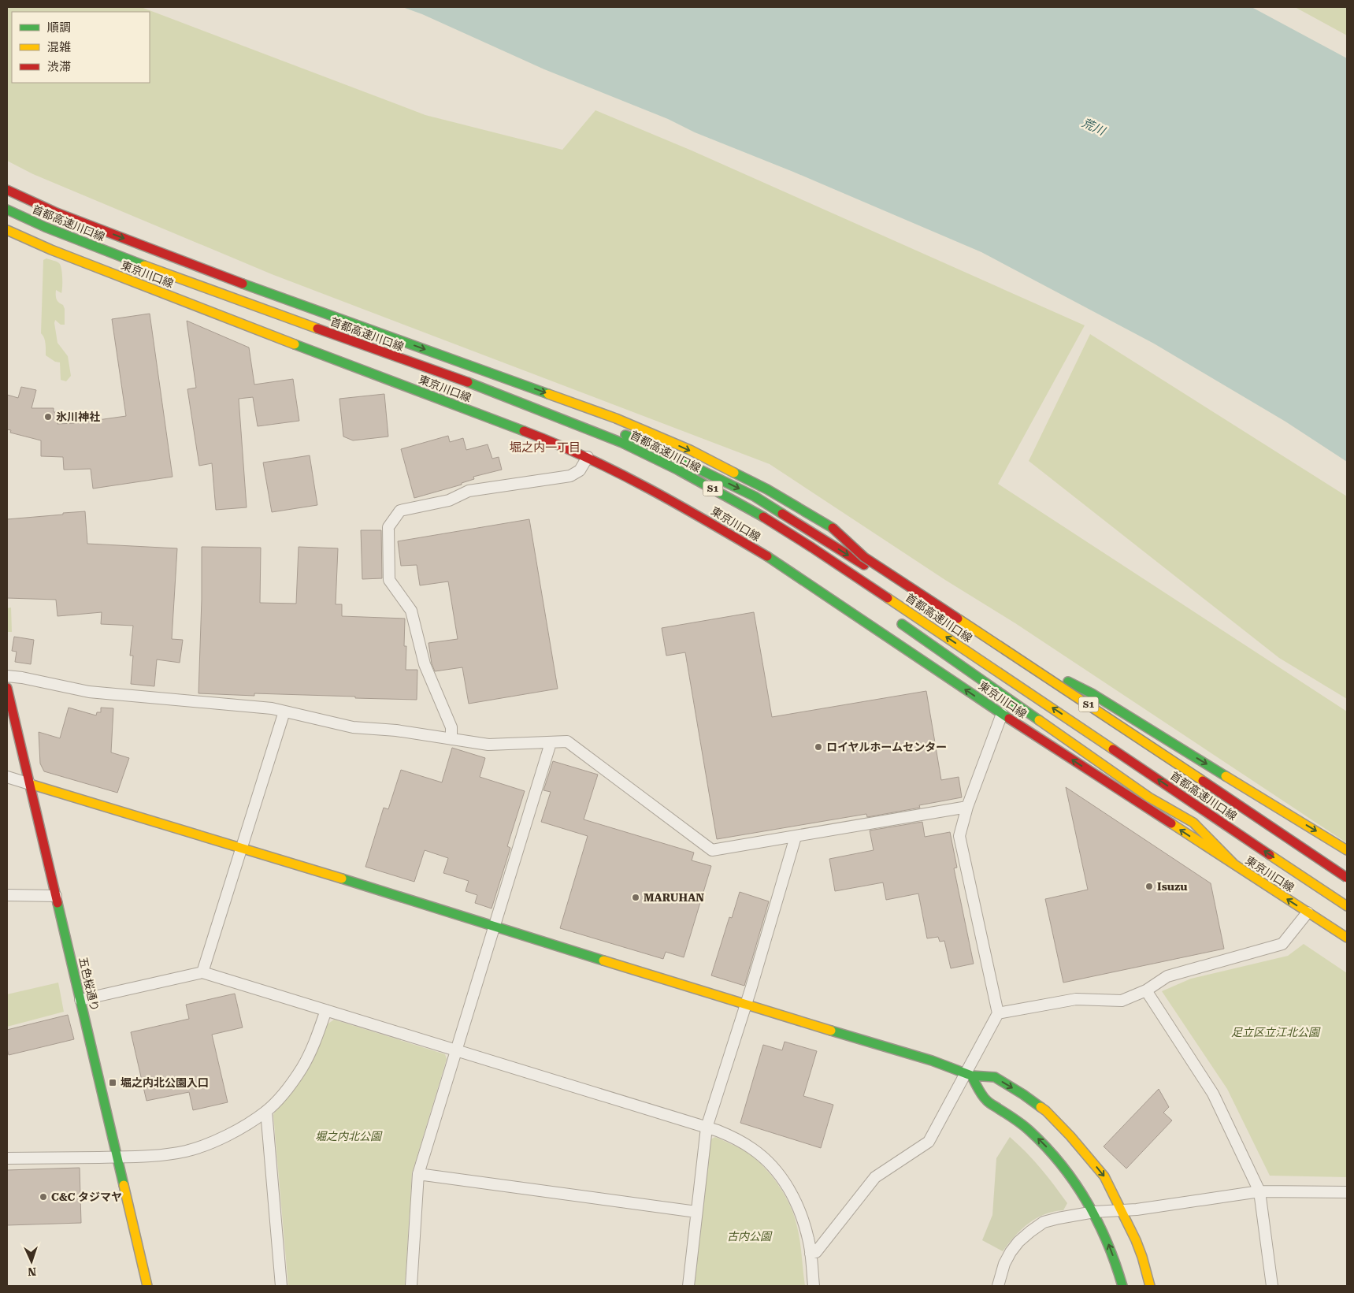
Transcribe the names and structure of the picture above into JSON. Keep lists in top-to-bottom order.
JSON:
{
  "streets": {
    "main road": [
      "首都高速川口線",
      "東京川口線",
      "S1",
      "五色桜通り"
    ]
  },
  "crossings": [
    ["首都高速川口線", "S1"]
  ],
  "districts": ["堀之内一丁目"],
  "water": ["荒川"],
  "parks": ["足立区立江北公園", "堀之内北公園", "古内公園"],
  "places": {
    "other": [
      "氷川神社",
      "ロイヤルホームセンター",
      "Isuzu",
      "MARUHAN",
      "C&C タジマヤ"
    ],
    "transit": ["堀之内北公園入口"]
  },
  "legend": ["順調", "混雑", "渋滞"],
  "north": "bottom"
}
